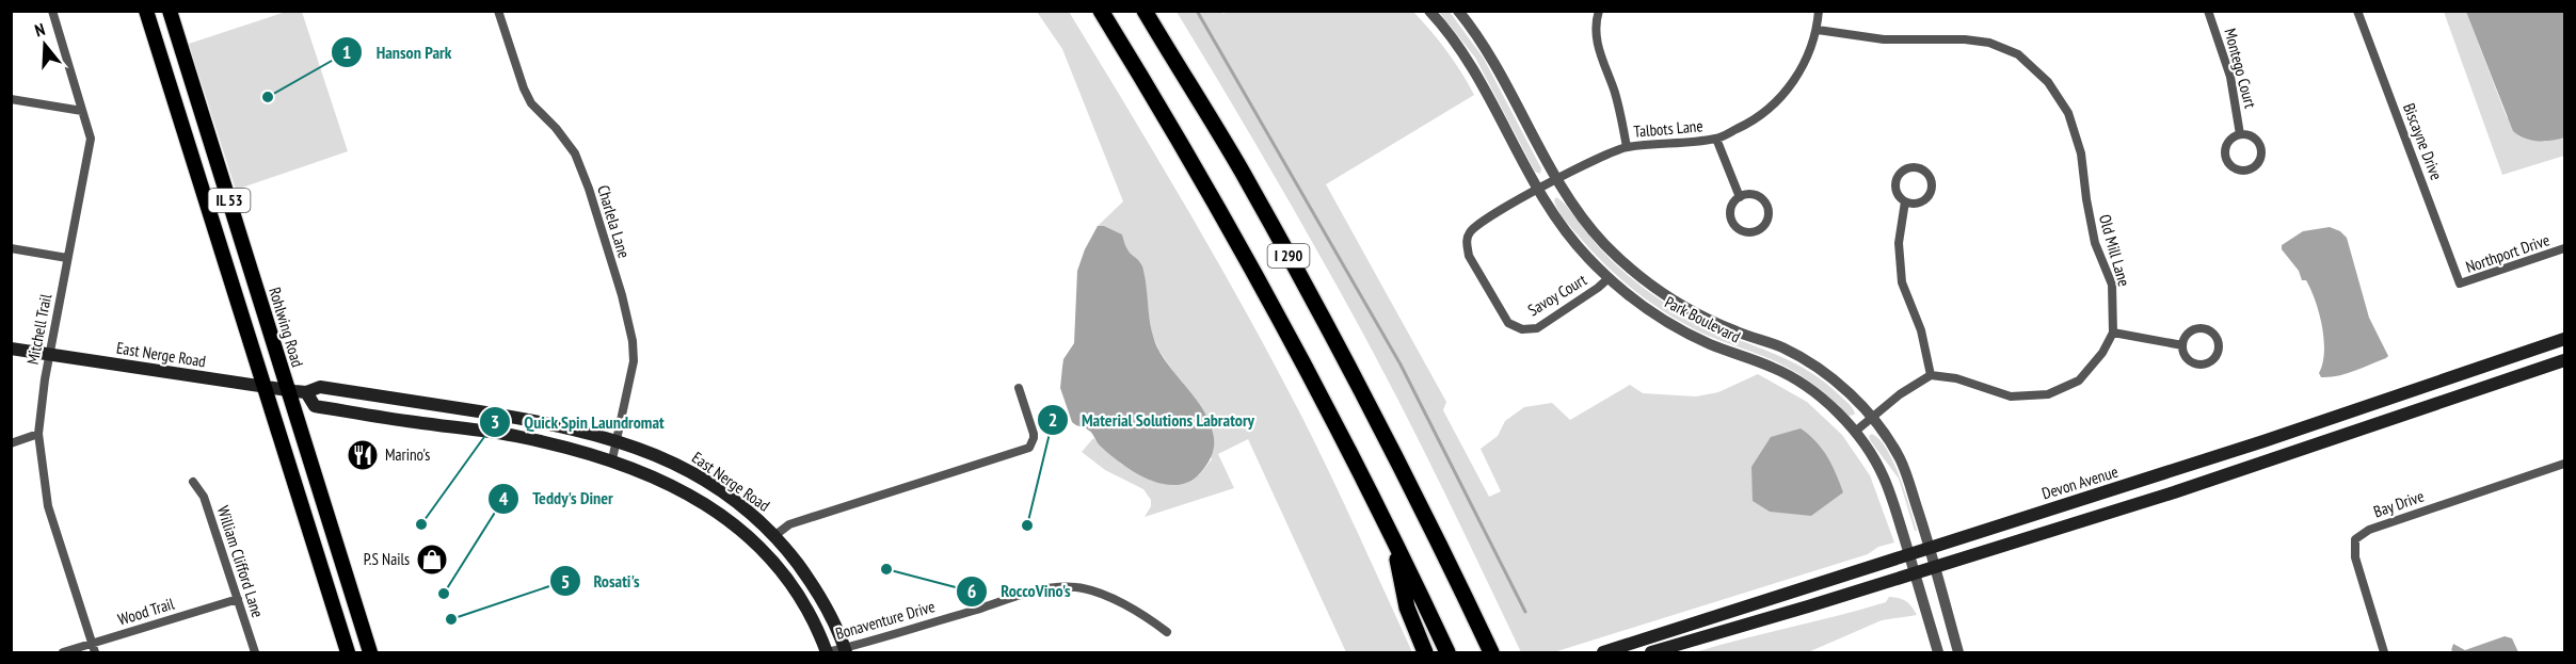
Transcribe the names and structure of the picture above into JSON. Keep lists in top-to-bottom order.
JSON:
{
  "streets": {
    "highway": ["I 290"],
    "main road": [
      "IL 53",
      "Rohlwing Road",
      "East Nerge Road",
      "Devon Avenue"
    ],
    "street": [
      "Montego Court",
      "Talbots Lane",
      "Biscayne Drive",
      "Charlela Lane",
      "Old Mill Lane",
      "Northport Drive",
      "Savoy Court",
      "Park Boulevard",
      "Mitchell Trail",
      "Bay Drive",
      "William Clifford Lane",
      "Wood Trail",
      "Bonaventure Drive"
    ]
  },
  "crossings": [
    ["Talbots Lane", "Old Mill Lane"],
    ["Talbots Lane", "Savoy Court"],
    ["Talbots Lane", "Park Boulevard"],
    ["Biscayne Drive", "Northport Drive"],
    ["IL 53", "East Nerge Road"],
    ["Charlela Lane", "East Nerge Road"],
    ["Savoy Court", "Park Boulevard"],
    ["Park Boulevard", "Devon Avenue"],
    ["Rohlwing Road", "East Nerge Road"],
    ["Mitchell Trail", "East Nerge Road"],
    ["Mitchell Trail", "Wood Trail"],
    ["East Nerge Road", "Bonaventure Drive"],
    ["William Clifford Lane", "Wood Trail"]
  ],
  "places": {
    "other": [
      "Hanson Park",
      "Quick Spin Laundromat",
      "Material Solutions Labratory",
      "RoccoVino's",
      "Teddy's Diner",
      "Rosati's"
    ],
    "restaurant": ["Marino's"],
    "shop": ["P.S Nails"]
  },
  "north": "top"
}
